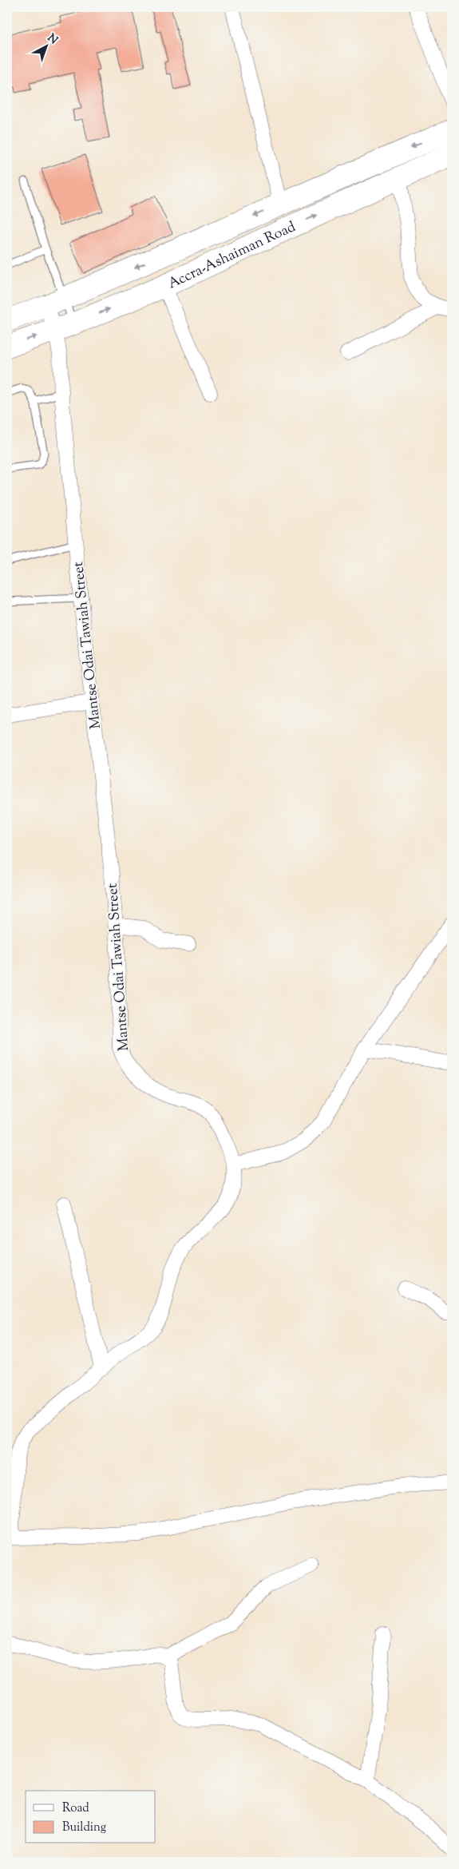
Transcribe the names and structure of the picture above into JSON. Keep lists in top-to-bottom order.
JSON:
{
  "streets": {
    "main road": ["Accra-Ashaiman Road"],
    "street": ["Mantse Odai Tawiah Street"]
  },
  "crossings": [
    ["Accra-Ashaiman Road", "Mantse Odai Tawiah Street"]
  ],
  "legend": ["Road", "Building"],
  "north": "top right"
}
